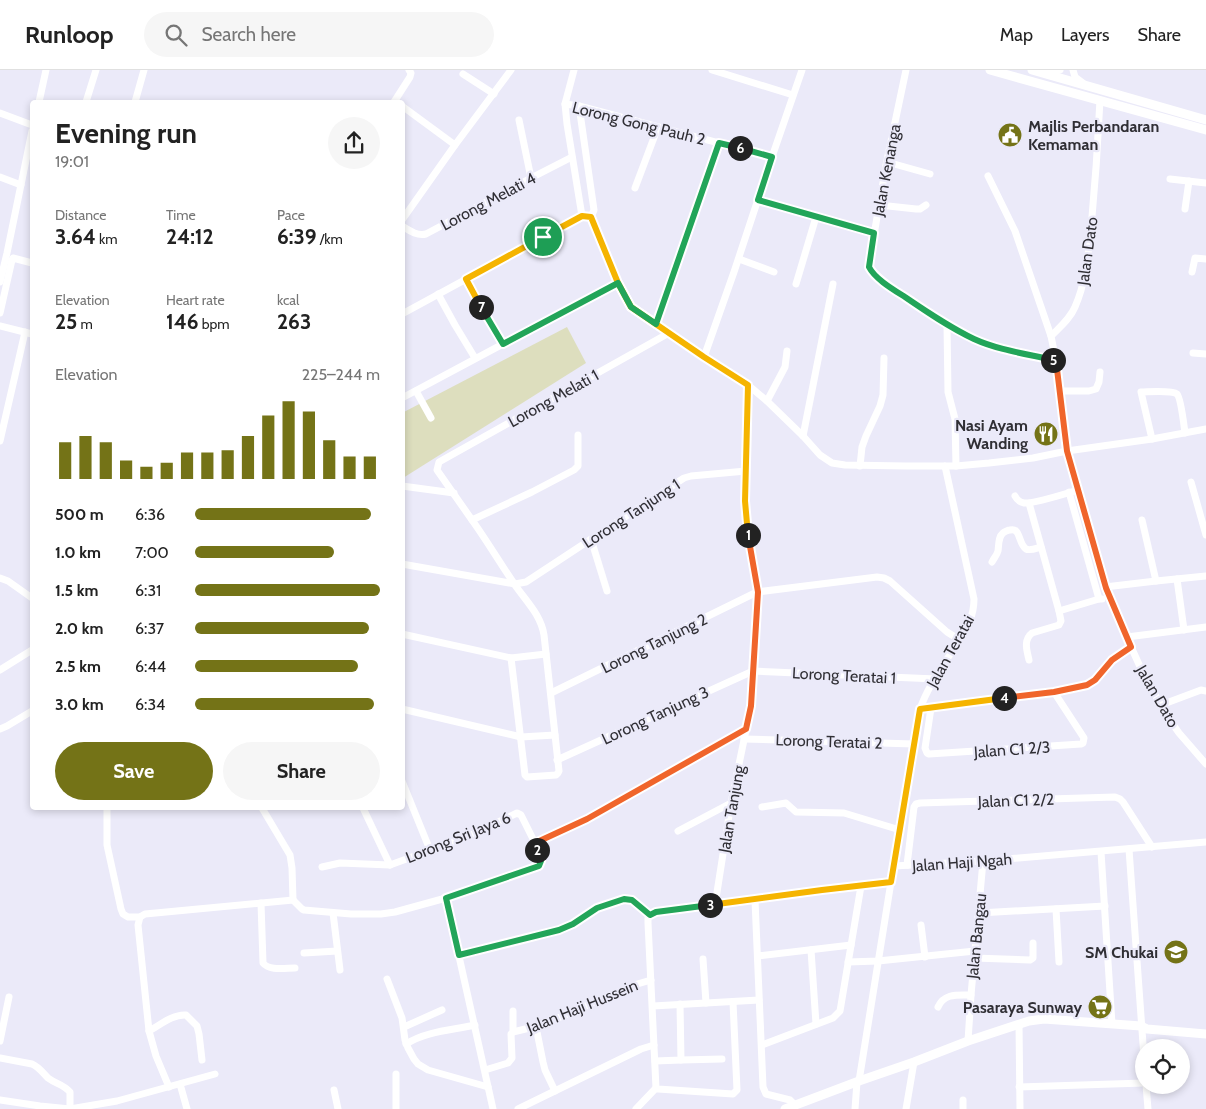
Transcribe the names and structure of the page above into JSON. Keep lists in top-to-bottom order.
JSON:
{
  "streets": {
    "street": [
      "Lorong Gong Pauh 2",
      "Jalan Kenanga",
      "Lorong Melati 4",
      "Jalan Dato",
      "Lorong Melati 1",
      "Lorong Tanjung 1",
      "Lorong Tanjung 2",
      "Jalan Teratai",
      "Lorong Teratai 1",
      "Lorong Tanjung 3",
      "Lorong Teratai 2",
      "Jalan C1 2/3",
      "Jalan C1 2/2",
      "Jalan Tanjung",
      "Lorong Sri Jaya 6",
      "Jalan Haji Ngah",
      "Jalan Bangau",
      "Jalan Haji Hussein"
    ]
  },
  "crossings": [
    ["Jalan Kenanga", "Jalan Dato"],
    ["Lorong Tanjung 1", "Jalan Tanjung"],
    ["Lorong Tanjung 2", "Jalan Teratai"],
    ["Lorong Tanjung 2", "Jalan Tanjung"],
    ["Jalan Teratai", "Lorong Teratai 1"],
    ["Jalan Teratai", "Lorong Teratai 2"],
    ["Jalan Teratai", "Jalan Haji Ngah"],
    ["Lorong Teratai 1", "Lorong Tanjung 3"],
    ["Lorong Teratai 1", "Jalan Tanjung"],
    ["Lorong Tanjung 3", "Jalan Tanjung"],
    ["Lorong Teratai 2", "Jalan Tanjung"],
    ["Jalan C1 2/2", "Jalan Haji Ngah"],
    ["Jalan Tanjung", "Jalan Haji Ngah"],
    ["Jalan Haji Ngah", "Jalan Bangau"]
  ],
  "places": {
    "public building": ["Majlis Perbandaran Kemaman"],
    "restaurant": ["Nasi Ayam Wanding"],
    "school or university": ["SM Chukai"],
    "supermarket": ["Pasaraya Sunway"]
  },
  "page": {
    "header": "Runloop",
    "search": "Search here",
    "nav": ["Map", "Layers", "Share"],
    "heading": ["Evening run", "19:01"],
    "pins": [
      "6",
      "7",
      "5",
      "1",
      "4",
      "2",
      "3"
    ],
    "stats": [
      ["Distance", "3.64 km"],
      ["Time", "24:12"],
      ["Pace", "6:39 /km"],
      ["Elevation", "25 m"],
      ["Heart rate", "146 bpm"],
      ["kcal", "263"]
    ],
    "chart": ["Elevation", "225–244 m"],
    "list": [
      {
        "name": "500 m",
        "note": "6:36"
      },
      {
        "name": "1.0 km",
        "note": "7:00"
      },
      {
        "name": "1.5 km",
        "note": "6:31"
      },
      {
        "name": "2.0 km",
        "note": "6:37"
      },
      {
        "name": "2.5 km",
        "note": "6:44"
      },
      {
        "name": "3.0 km",
        "note": "6:34"
      }
    ],
    "buttons": ["Save", "Share"]
  }
}
